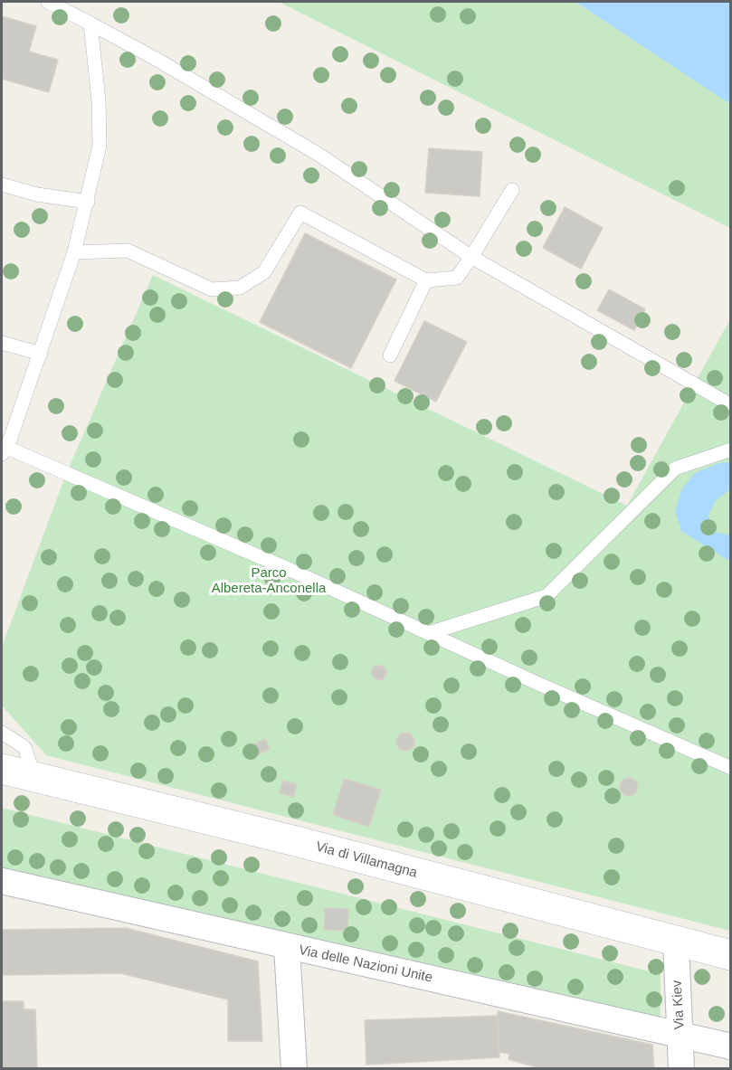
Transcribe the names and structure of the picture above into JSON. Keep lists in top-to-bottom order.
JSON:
{
  "streets": {
    "main road": ["Via di Villamagna"],
    "street": ["Via delle Nazioni Unite", "Via Kiev"]
  },
  "crossings": [
    ["Via di Villamagna", "Via Kiev"],
    ["Via delle Nazioni Unite", "Via Kiev"]
  ],
  "parks": ["Parco Albereta-Anconella"]
}
